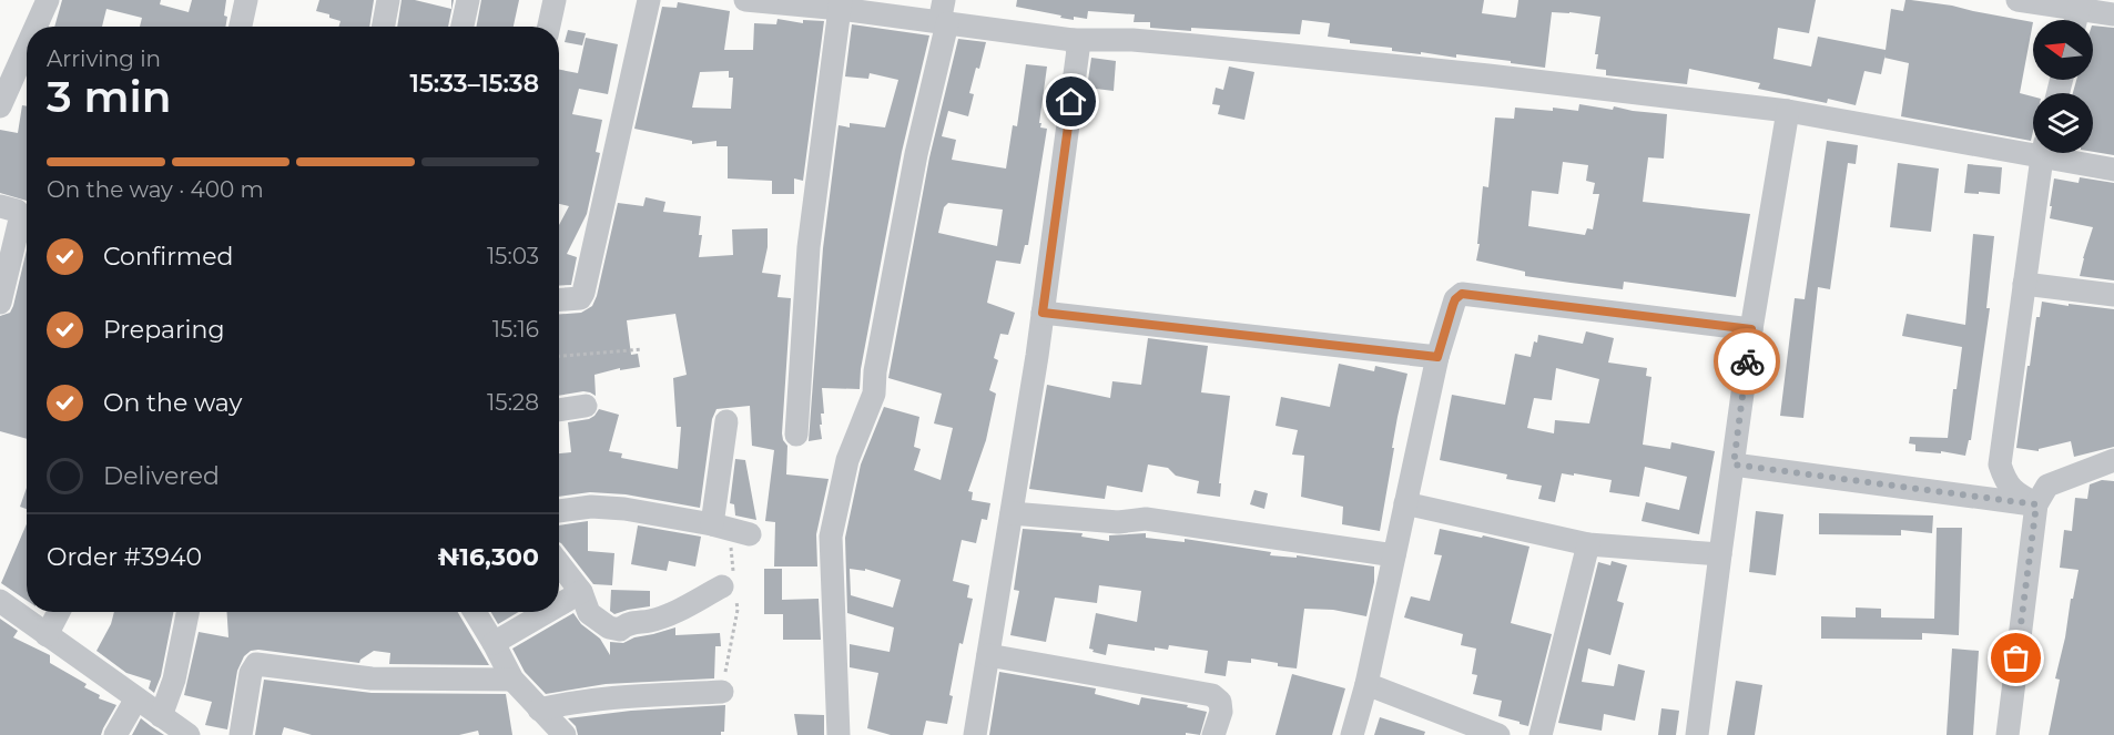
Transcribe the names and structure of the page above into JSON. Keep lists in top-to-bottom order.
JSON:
{
  "north": "left",
  "page": {
    "heading": ["3 min", "Arriving in", "15:33–15:38"],
    "panel": ["Order #3940", "₦16,300"],
    "bar": "On the way · 400 m",
    "list": [
      ["Confirmed", "15:03"],
      ["Preparing", "15:16"],
      ["On the way", "15:28"],
      "Delivered"
    ]
  }
}
